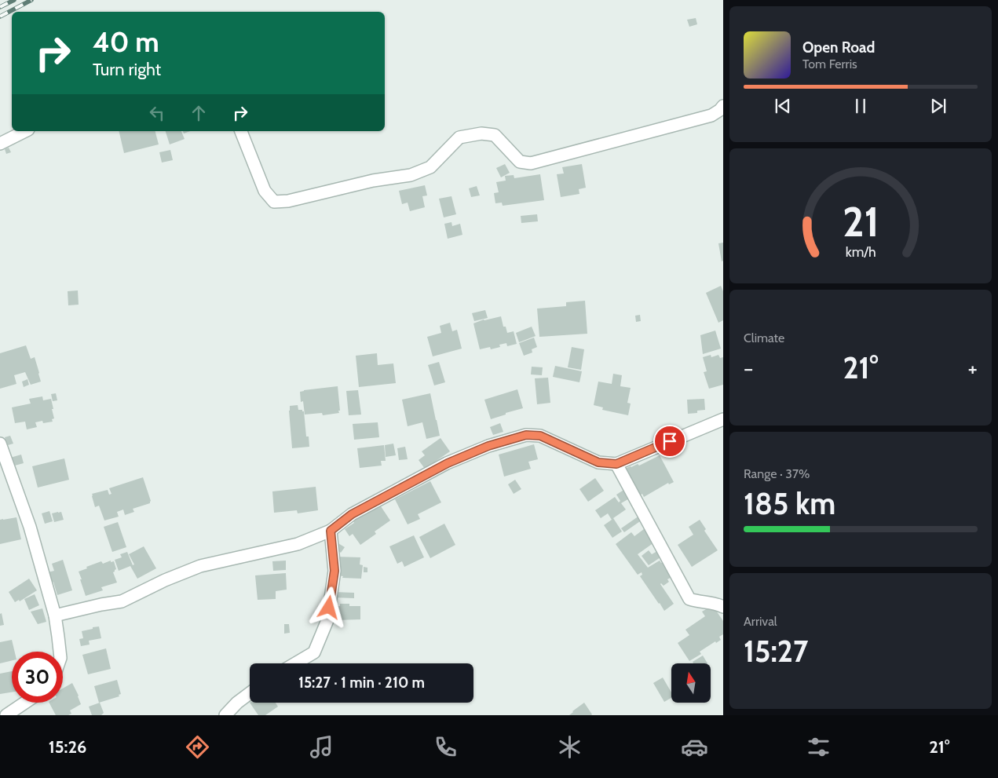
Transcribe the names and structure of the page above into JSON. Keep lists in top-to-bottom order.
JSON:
{
  "north": "top",
  "page": {
    "turn": ["40 m", "Turn right"],
    "song": ["Open Road", "Tom Ferris"],
    "tile": [
      "Climate",
      ["Range · 37%", "185 km"],
      ["Arrival", "15:27"]
    ],
    "heat": ["−", "21°", "+"],
    "limit": "30",
    "trip": "15:27 · 1 min · 210 m",
    "tabs": ["15:26", "21°"],
    "gauge": ["21", "km/h"]
  }
}
